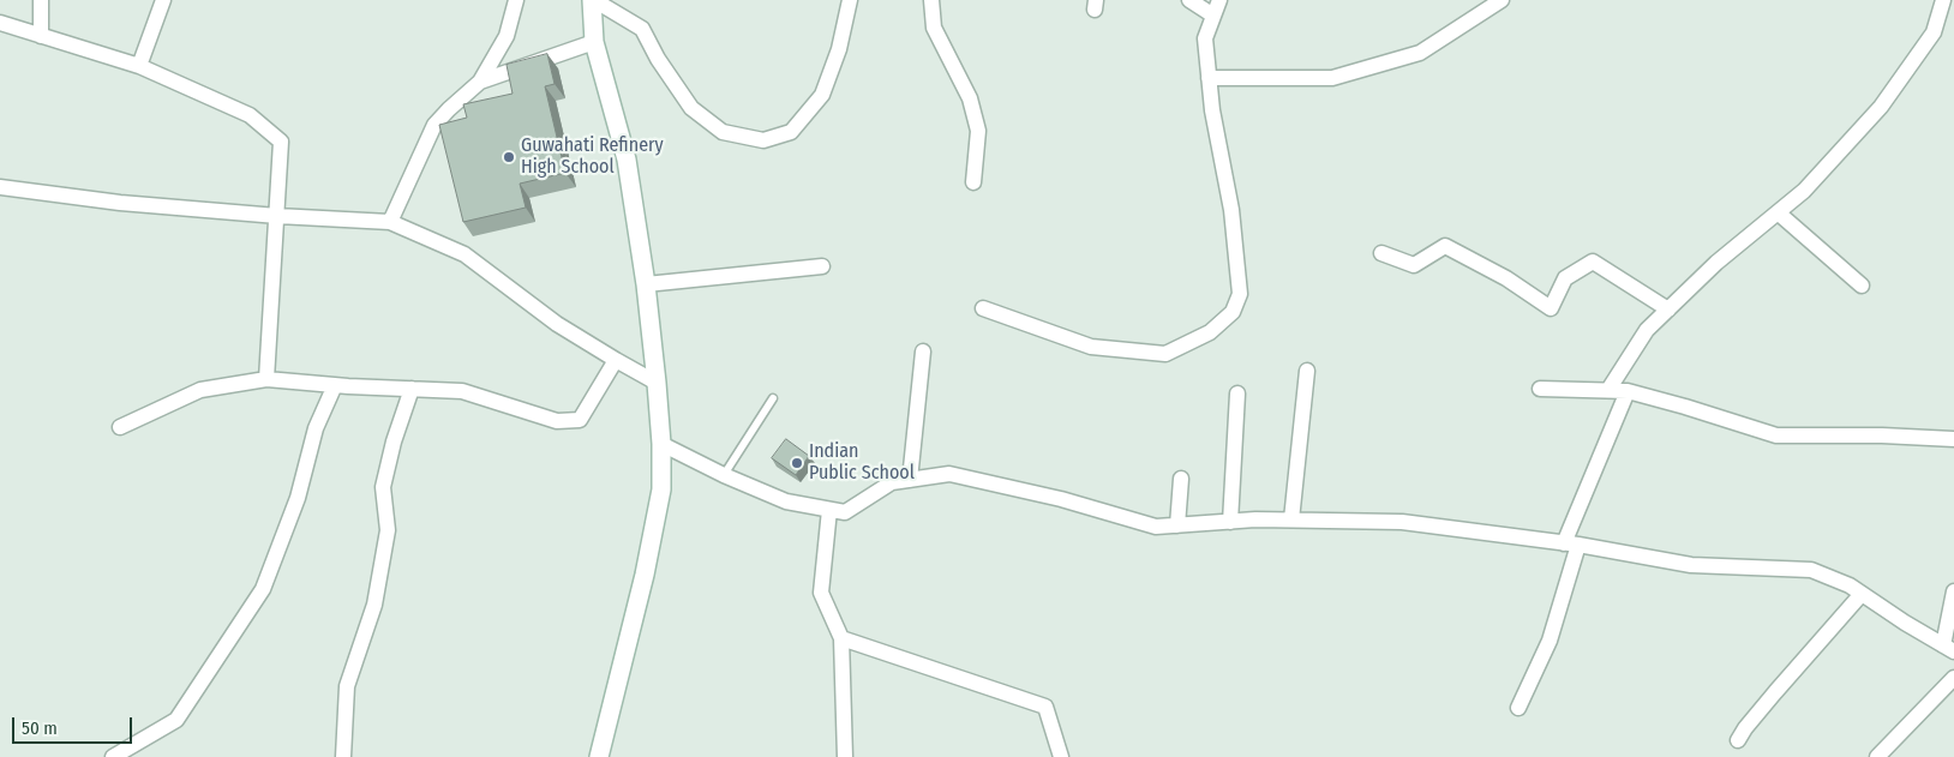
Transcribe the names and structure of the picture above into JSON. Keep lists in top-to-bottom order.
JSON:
{
  "places": ["Guwahati Refinery High School", "Indian Public School"],
  "scale_bar": "50 m"
}
